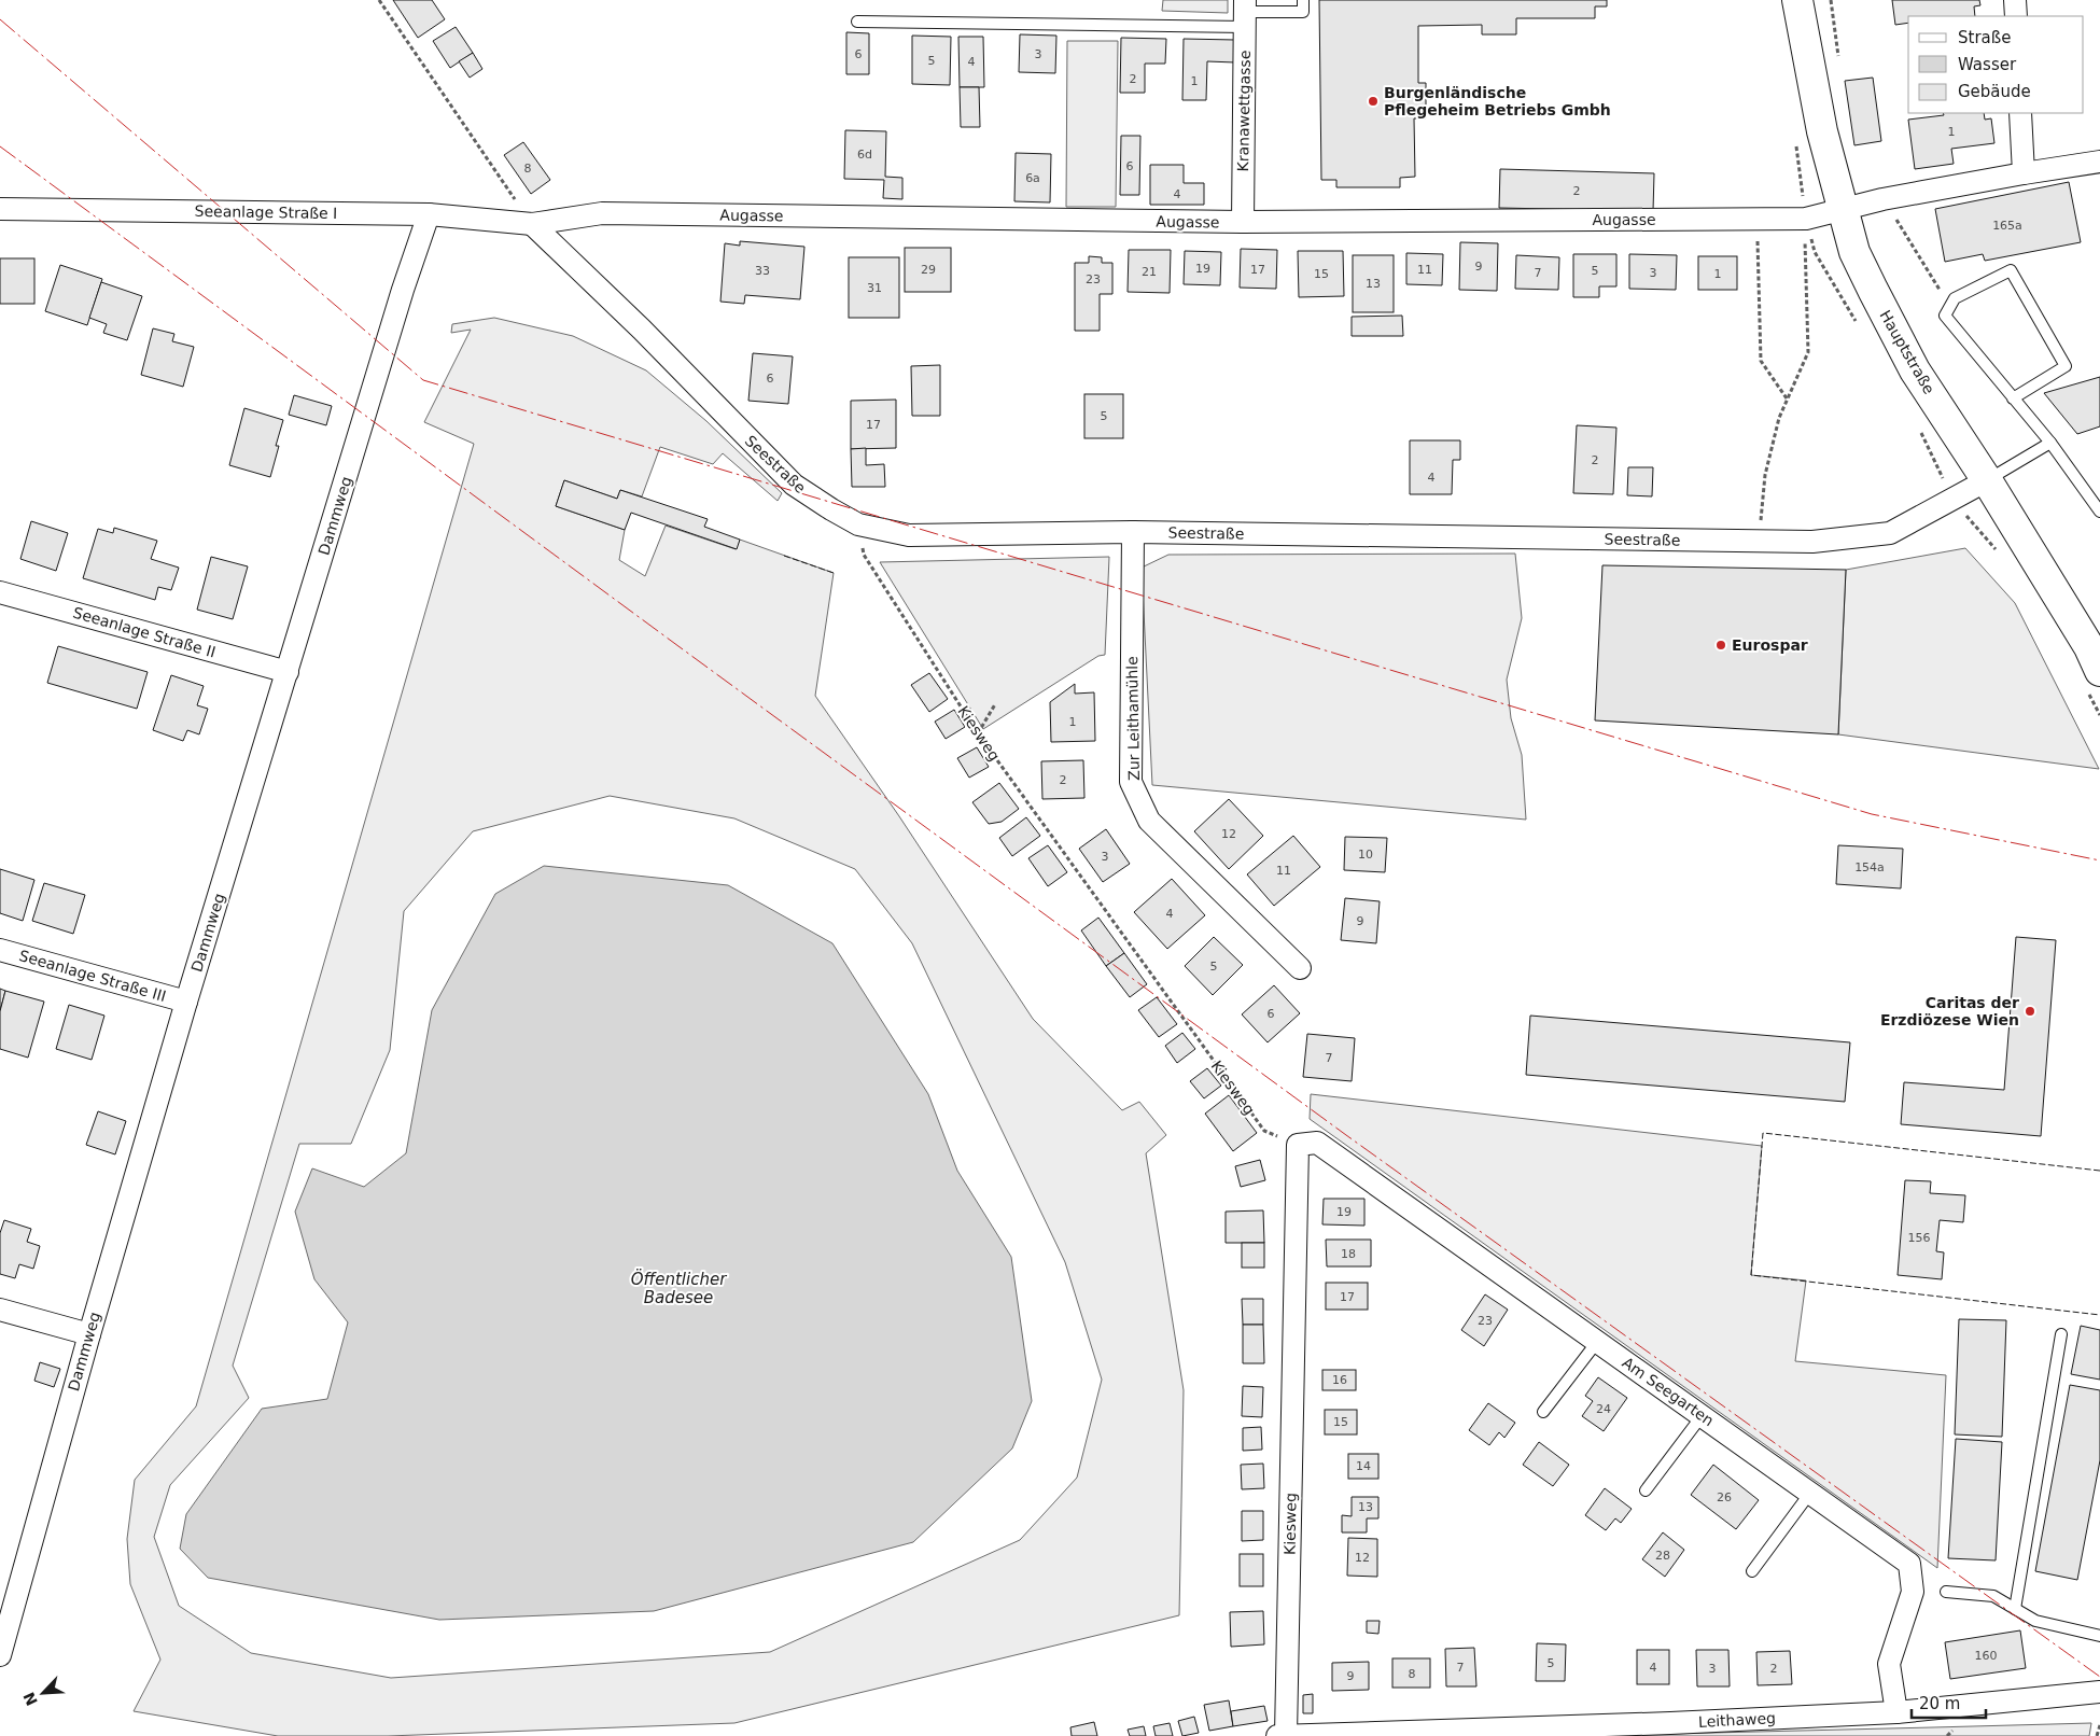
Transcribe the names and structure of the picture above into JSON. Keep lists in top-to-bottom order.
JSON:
{
  "streets": {
    "main road": ["Hauptstraße"],
    "street": [
      "Kranawettgasse",
      "Seeanlage Straße I",
      "Augasse",
      "Seestraße",
      "Dammweg",
      "Seeanlage Straße II",
      "Zur Leithamühle",
      "Kiesweg",
      "Seeanlage Straße III",
      "Am Seegarten",
      "Leithaweg"
    ]
  },
  "crossings": [
    ["Kranawettgasse", "Augasse"],
    ["Seeanlage Straße I", "Augasse"],
    ["Seeanlage Straße I", "Seestraße"],
    ["Seeanlage Straße I", "Dammweg"],
    ["Augasse", "Hauptstraße"],
    ["Augasse", "Seestraße"],
    ["Hauptstraße", "Seestraße"],
    ["Seestraße", "Zur Leithamühle"],
    ["Seestraße", "Kiesweg"],
    ["Dammweg", "Seeanlage Straße II"],
    ["Dammweg", "Seeanlage Straße III"],
    ["Kiesweg", "Am Seegarten"],
    ["Kiesweg", "Leithaweg"],
    ["Am Seegarten", "Leithaweg"]
  ],
  "water": ["Öffentlicher Badesee"],
  "places": ["Burgenländische Pflegeheim Betriebs Gmbh", "Eurospar", "Caritas der Erzdiözese Wien"],
  "house_numbers": [
    "6",
    "3",
    "5",
    "4",
    "2",
    "1",
    "1",
    "6d",
    "6",
    "8",
    "6a",
    "2",
    "4",
    "165a",
    "9",
    "19",
    "29",
    "17",
    "11",
    "33",
    "5",
    "21",
    "7",
    "3",
    "15",
    "1",
    "23",
    "13",
    "31",
    "6",
    "5",
    "17",
    "2",
    "4",
    "1",
    "2",
    "12",
    "10",
    "3",
    "154a",
    "11",
    "4",
    "9",
    "5",
    "6",
    "7",
    "19",
    "156",
    "18",
    "17",
    "23",
    "16",
    "24",
    "15",
    "14",
    "26",
    "13",
    "28",
    "12",
    "160",
    "5",
    "7",
    "4",
    "3",
    "2",
    "8",
    "9"
  ],
  "legend": ["Straße", "Wasser", "Gebäude"],
  "scale_bar": "20 m",
  "north": "bottom left"
}
